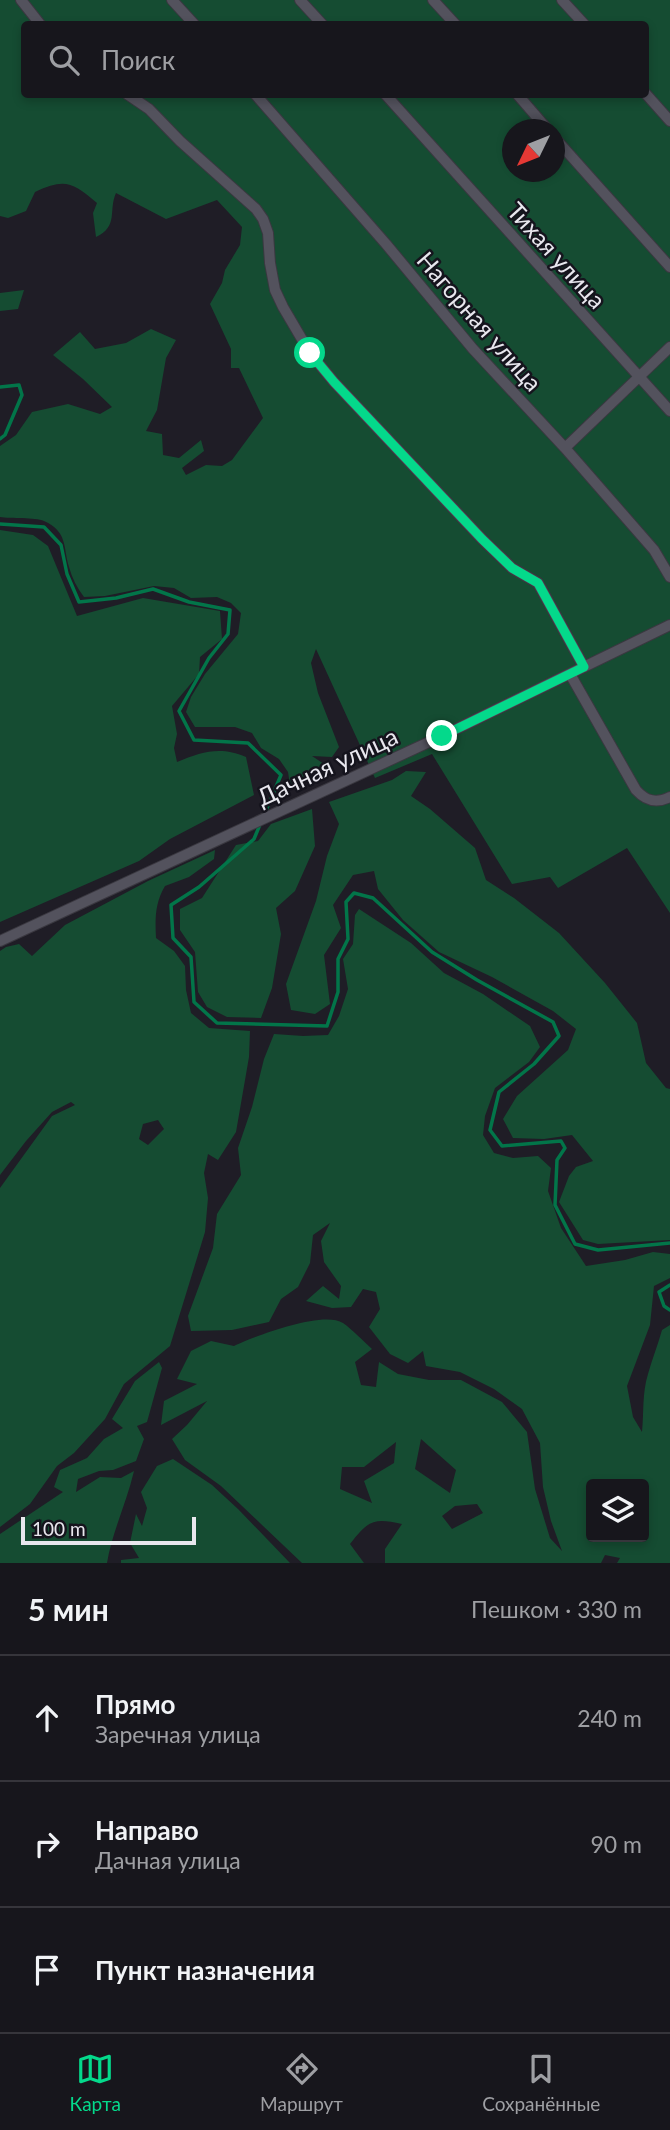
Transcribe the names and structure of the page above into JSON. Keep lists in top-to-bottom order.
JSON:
{
  "streets": {
    "street": ["Тихая улица", "Нагорная улица", "Дачная улица"]
  },
  "scale_bar": "100 m",
  "north": "bottom left",
  "page": {
    "search": "Поиск",
    "scale": "100 m",
    "heading": ["5 мин", "Пешком · 330 m"],
    "list": [
      ["Прямо", "Заречная улица", "240 m"],
      ["Направо", "Дачная улица", "90 m"],
      "Пункт назначения"
    ],
    "nav": ["Карта", "Маршрут", "Сохранённые"]
  }
}
